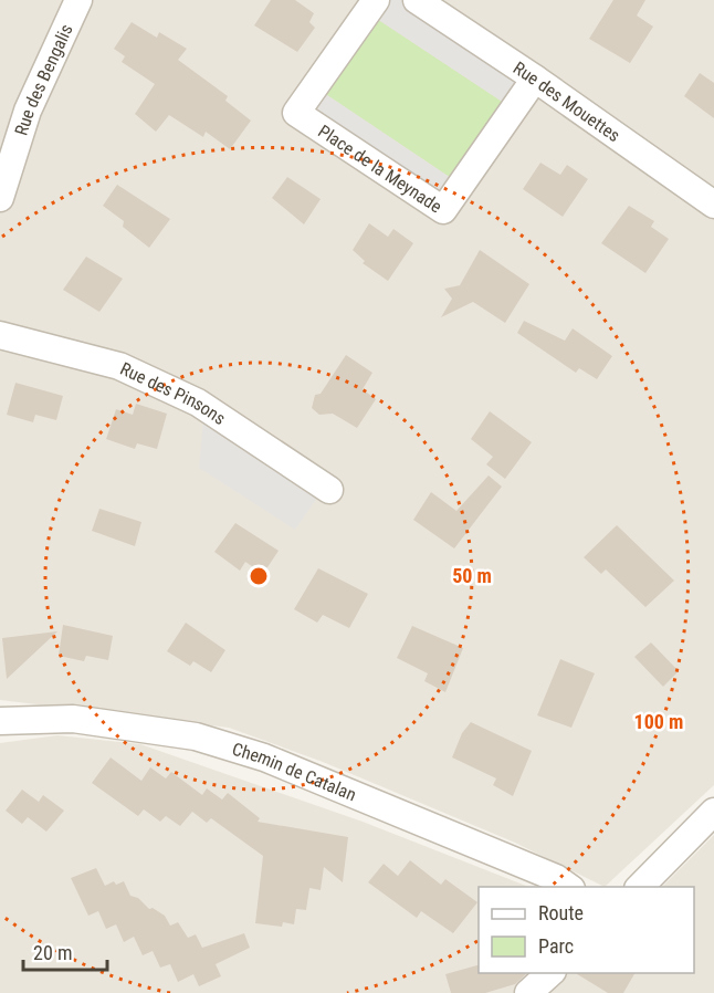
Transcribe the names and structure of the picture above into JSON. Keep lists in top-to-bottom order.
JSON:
{
  "streets": {
    "street": [
      "Rue des Bengalis",
      "Rue des Mouettes",
      "Place de la Meynade",
      "Rue des Pinsons",
      "Chemin de Catalan"
    ]
  },
  "crossings": [
    ["Rue des Mouettes", "Place de la Meynade"]
  ],
  "legend": ["Route", "Parc"],
  "scale_bar": "20 m",
  "rings": ["50 m", "100 m"]
}
